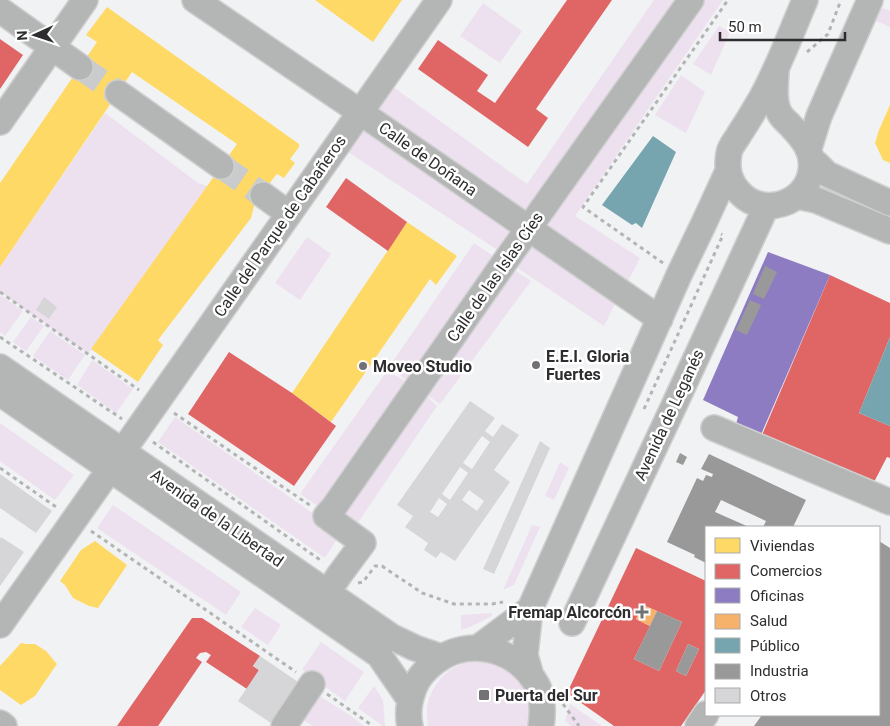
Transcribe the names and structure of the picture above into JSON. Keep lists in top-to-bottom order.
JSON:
{
  "streets": {
    "street": [
      "Calle de Doñana",
      "Calle del Parque de Cabañeros",
      "Calle de las Islas Cíes",
      "Avenida de Leganés",
      "Avenida de la Libertad"
    ]
  },
  "crossings": [
    ["Calle de Doñana", "Calle del Parque de Cabañeros"],
    ["Calle de Doñana", "Calle de las Islas Cíes"],
    ["Calle del Parque de Cabañeros", "Avenida de la Libertad"]
  ],
  "places": {
    "other": ["E.E.I. Gloria Fuertes", "Moveo Studio"],
    "health": ["Fremap Alcorcón"],
    "transit": ["Puerta del Sur"]
  },
  "legend": [
    "Viviendas",
    "Comercios",
    "Oficinas",
    "Salud",
    "Público",
    "Industria",
    "Otros"
  ],
  "scale_bar": "50 m",
  "north": "left"
}
